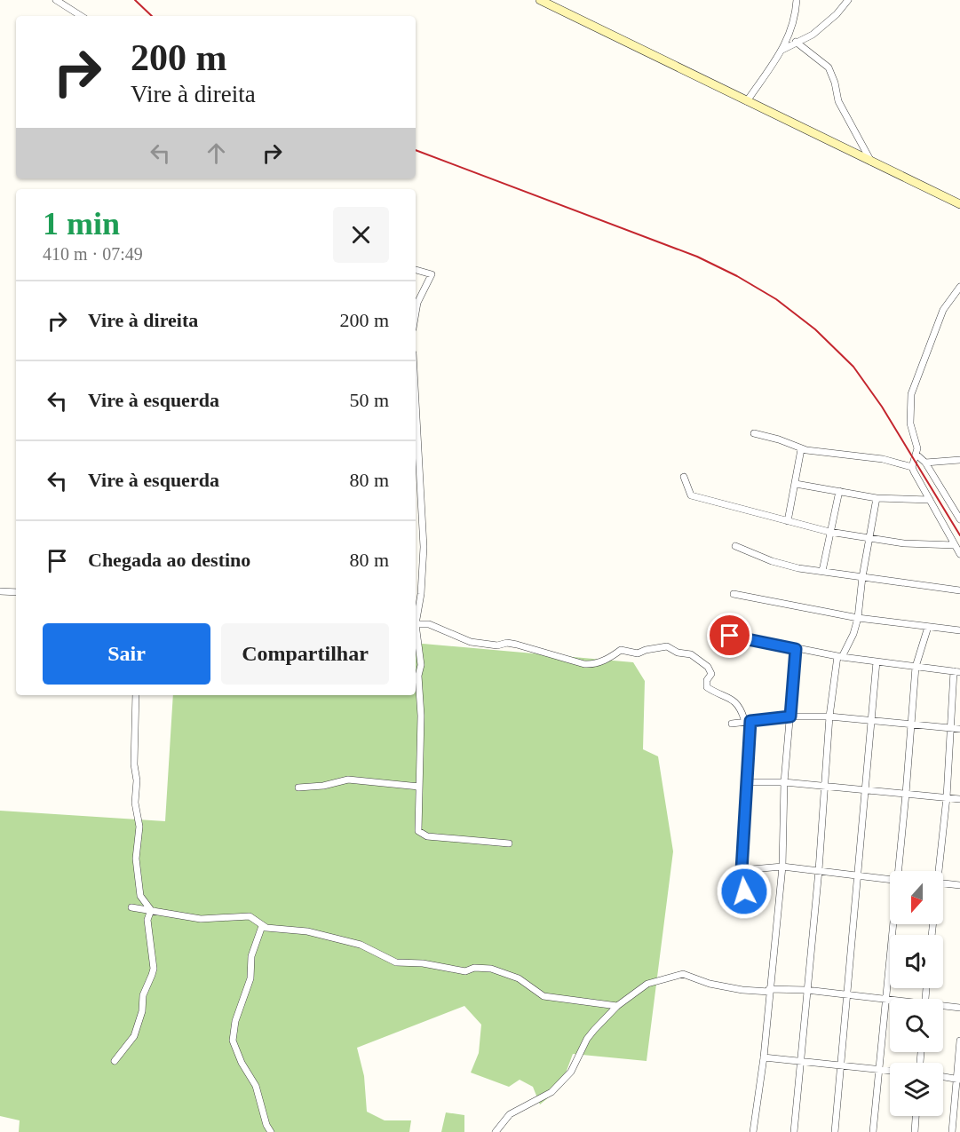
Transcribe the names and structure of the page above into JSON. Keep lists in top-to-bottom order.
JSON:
{
  "north": "bottom",
  "page": {
    "turn": ["200 m", "Vire à direita"],
    "heading": ["1 min", "410 m · 07:49"],
    "list": [
      {
        "name": "Vire à direita",
        "value": "200 m"
      },
      {
        "name": "Vire à esquerda",
        "value": "50 m"
      },
      {
        "name": "Vire à esquerda",
        "value": "80 m"
      },
      {
        "name": "Chegada ao destino",
        "value": "80 m"
      }
    ],
    "buttons": ["Sair", "Compartilhar"]
  }
}
